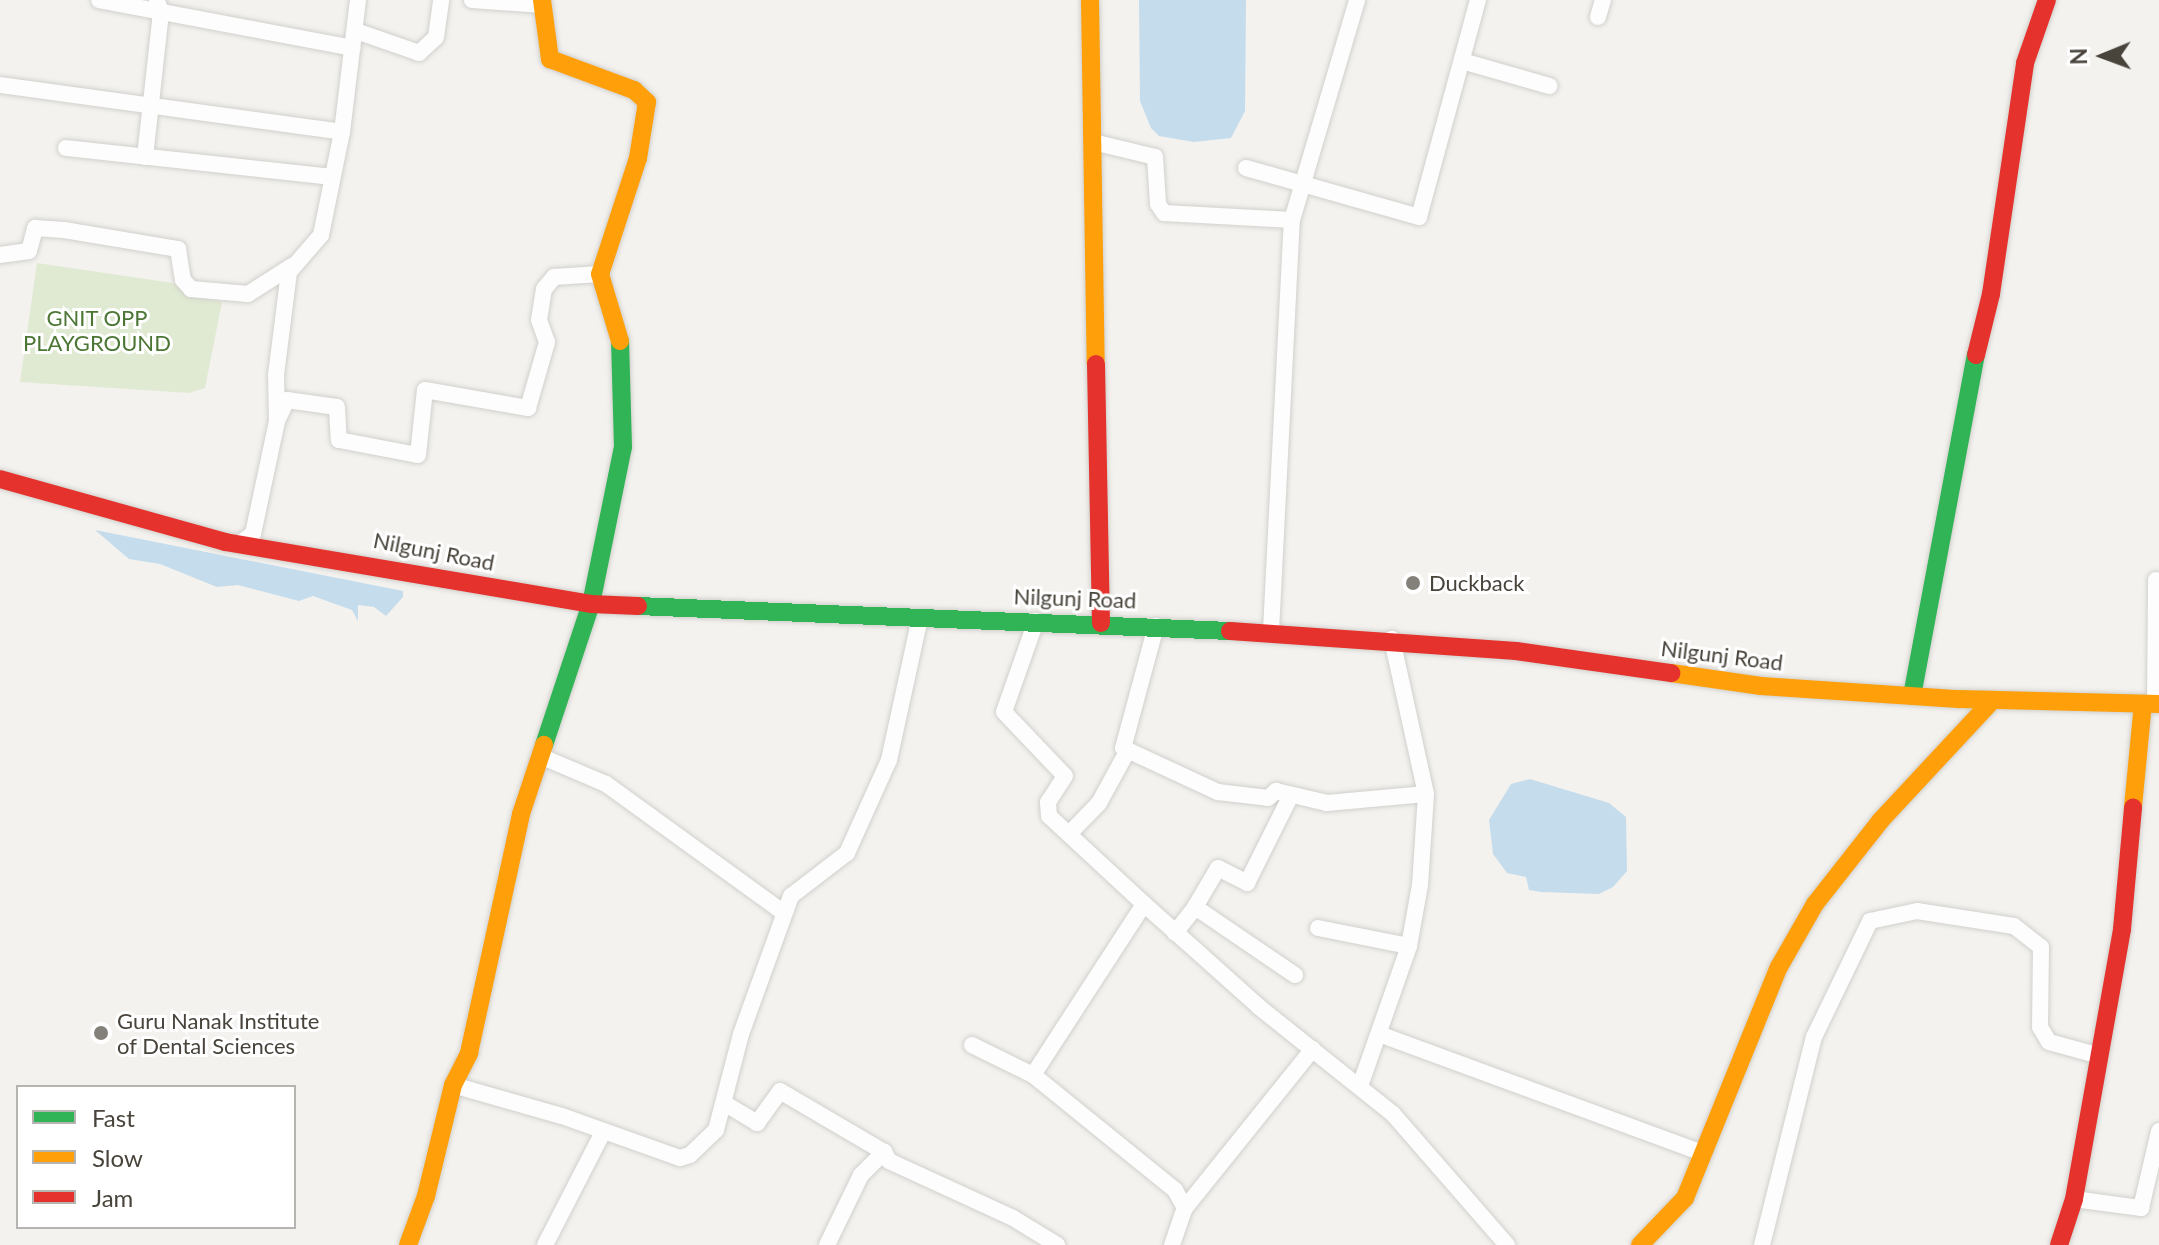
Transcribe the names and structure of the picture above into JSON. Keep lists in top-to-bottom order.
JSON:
{
  "streets": {
    "street": ["Nilgunj Road"]
  },
  "parks": ["GNIT OPP PLAYGROUND"],
  "places": ["Duckback", "Guru Nanak Institute of Dental Sciences"],
  "legend": ["Fast", "Slow", "Jam"],
  "north": "left"
}
